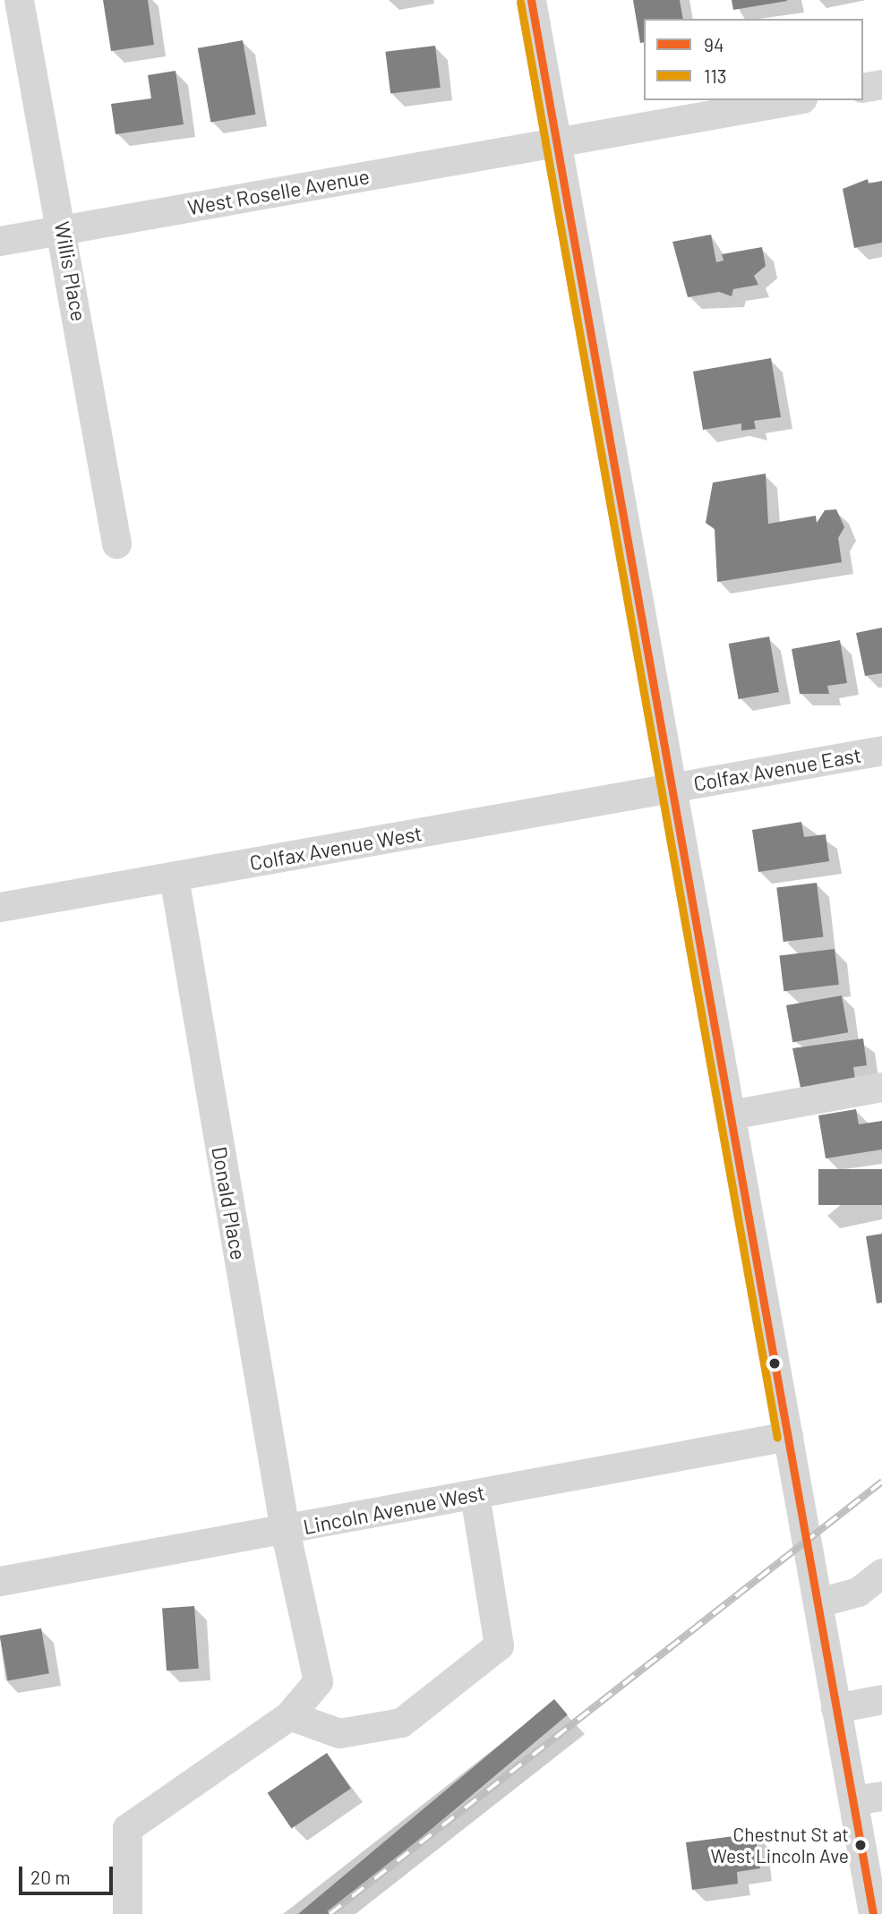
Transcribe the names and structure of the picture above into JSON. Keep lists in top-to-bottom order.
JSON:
{
  "streets": {
    "street": [
      "West Roselle Avenue",
      "Willis Place",
      "Colfax Avenue East",
      "Colfax Avenue West",
      "Donald Place",
      "Lincoln Avenue West"
    ]
  },
  "crossings": [
    ["West Roselle Avenue", "Willis Place"],
    ["Colfax Avenue East", "Colfax Avenue West"],
    ["Colfax Avenue West", "Donald Place"],
    ["Donald Place", "Lincoln Avenue West"]
  ],
  "places": ["Chestnut St at West Lincoln Ave"],
  "lines": ["transit line 94", "transit line 113"],
  "legend": ["94", "113"],
  "scale_bar": "20 m"
}
